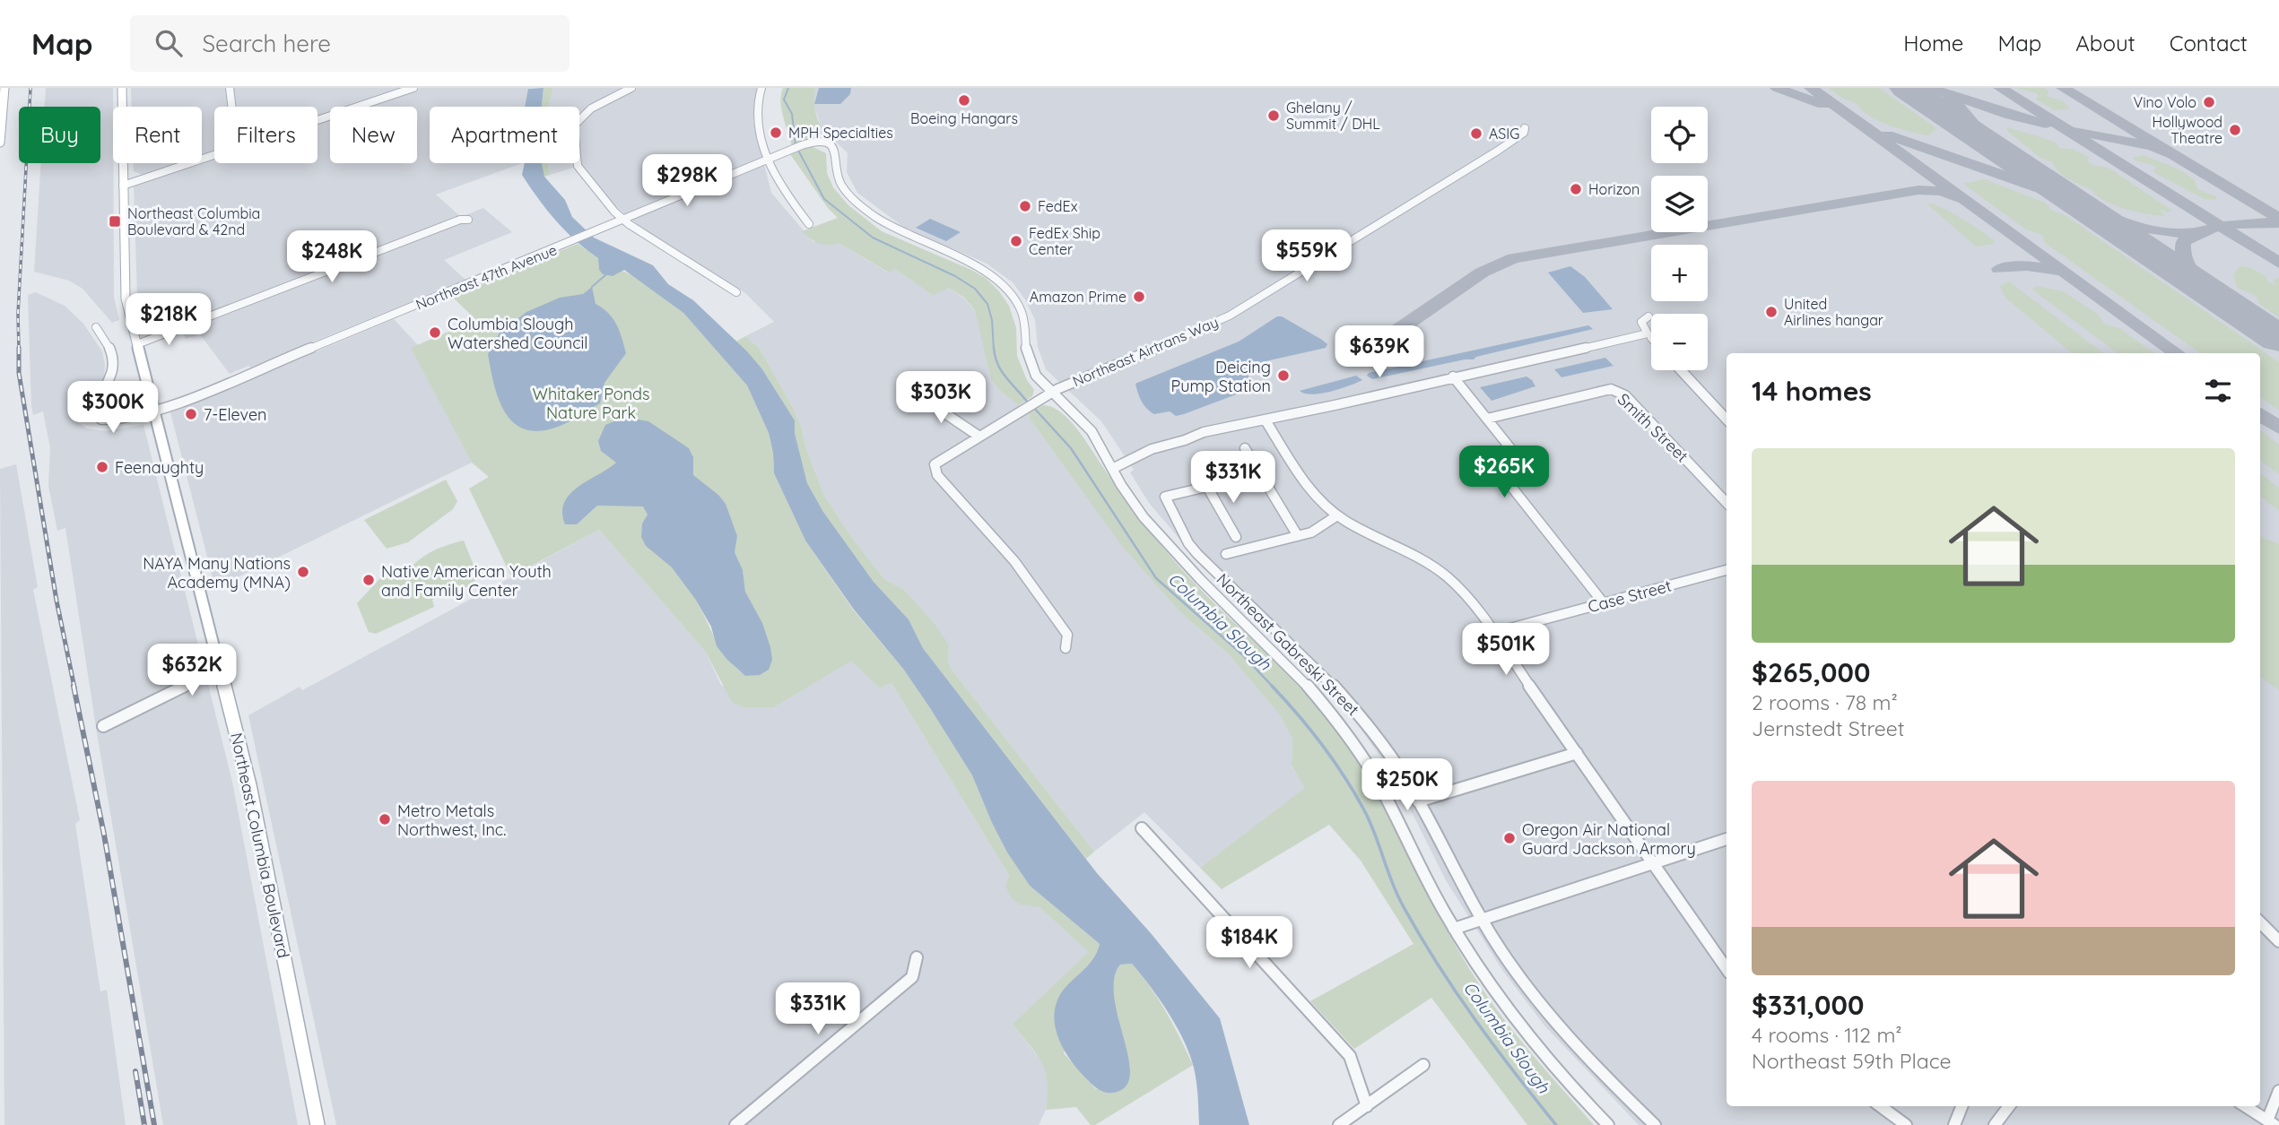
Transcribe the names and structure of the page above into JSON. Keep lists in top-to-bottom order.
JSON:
{
  "streets": {
    "main road": ["Northeast Columbia Boulevard"],
    "street": [
      "Northeast 47th Avenue",
      "Northeast Airtrans Way",
      "Smith Street",
      "Case Street",
      "Northeast Gabreski Street"
    ]
  },
  "crossings": [
    ["Northeast 47th Avenue", "Northeast Airtrans Way"],
    ["Northeast 47th Avenue", "Northeast Columbia Boulevard"]
  ],
  "water": ["Columbia Slough"],
  "parks": ["Whitaker Ponds Nature Park"],
  "places": {
    "other": [
      "Boeing Hangars",
      "Vino Volo",
      "Ghelany / Summit / DHL",
      "Hollywood Theatre",
      "MPH Specialties",
      "ASIG",
      "Horizon",
      "FedEx",
      "FedEx Ship Center",
      "Amazon Prime",
      "United Airlines hangar",
      "Columbia Slough Watershed Council",
      "Deicing Pump Station",
      "7-Eleven",
      "Feenaughty",
      "NAYA Many Nations Academy (MNA)",
      "Native American Youth and Family Center",
      "Metro Metals Northwest, Inc.",
      "Oregon Air National Guard Jackson Armory"
    ],
    "transit": ["Northeast Columbia Boulevard & 42nd"]
  },
  "page": {
    "header": "Map",
    "search": "Search here",
    "nav": [
      "Home",
      "Map",
      "About",
      "Contact"
    ],
    "map_buttons": ["+", "−"],
    "chip": [
      "Buy",
      "Rent",
      "Filters",
      "New",
      "Apartment"
    ],
    "price": [
      "$298K",
      "$559K",
      "$248K",
      "$218K",
      "$639K",
      "$303K",
      "$300K",
      "$265K",
      "$331K",
      "$501K",
      "$632K",
      "$250K",
      "$184K",
      "$331K"
    ],
    "heading": "14 homes",
    "list": [
      {
        "name": "$265,000",
        "note": "2 rooms · 78 m² · Jernstedt Street"
      },
      {
        "name": "$331,000",
        "note": "4 rooms · 112 m² · Northeast 59th Place"
      }
    ]
  }
}
